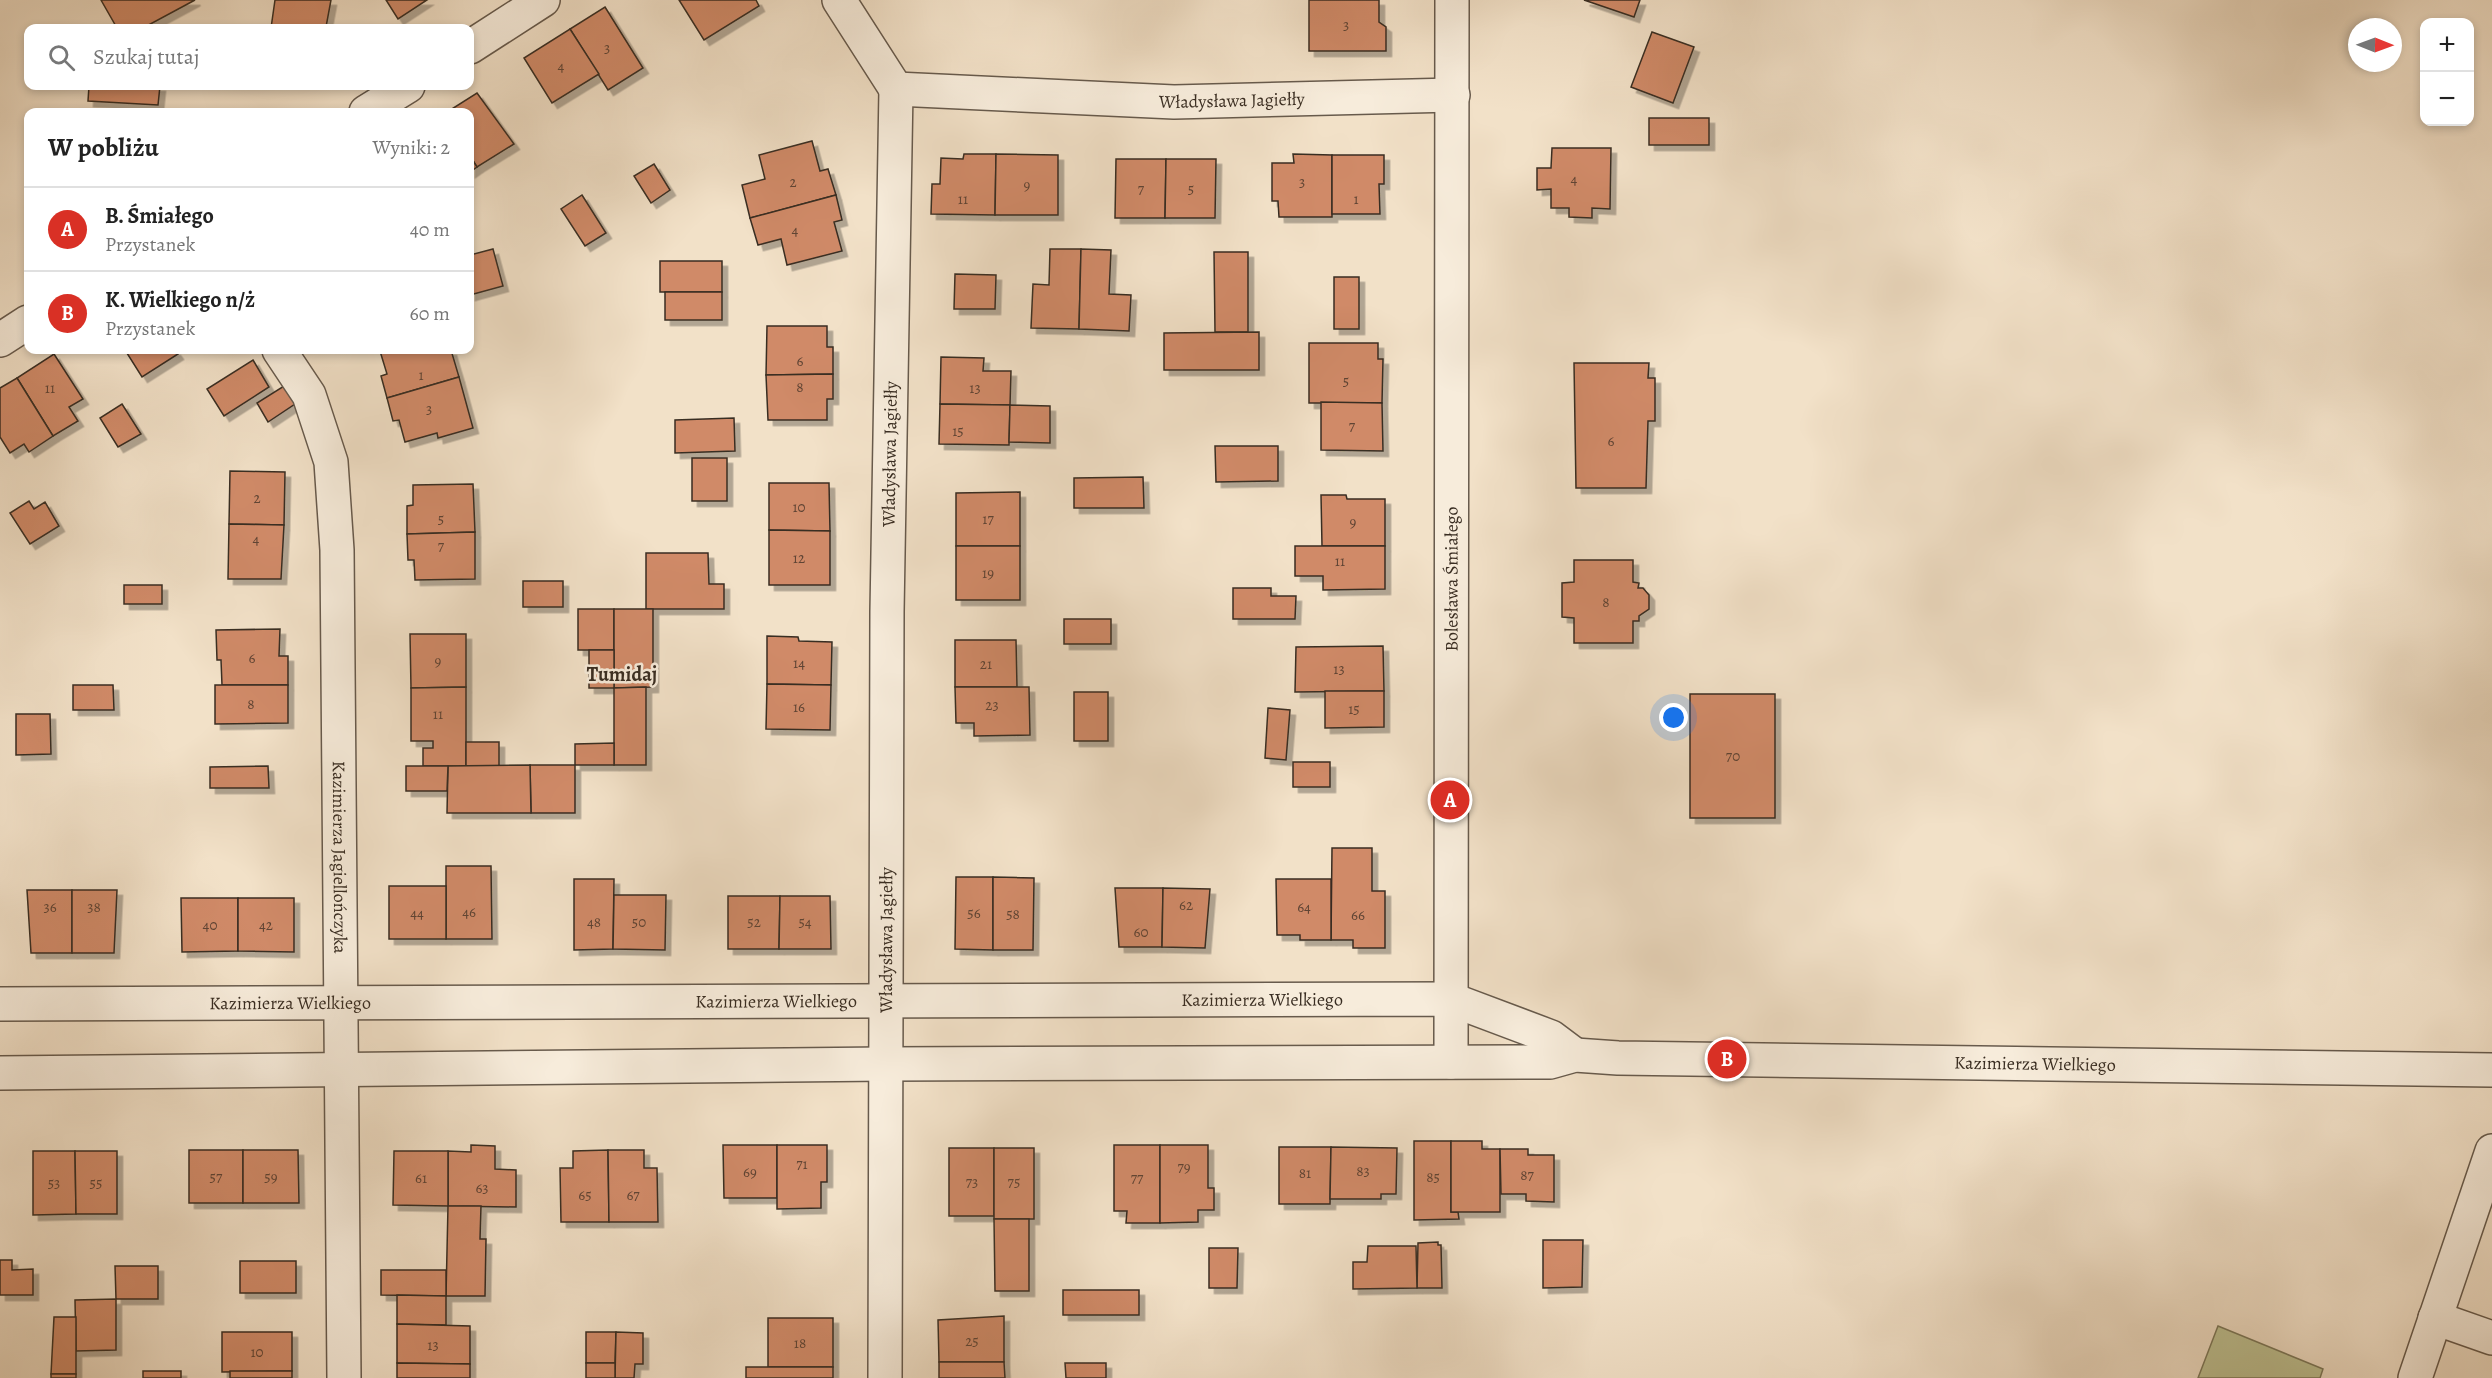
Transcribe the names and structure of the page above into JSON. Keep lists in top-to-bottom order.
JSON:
{
  "streets": {
    "street": [
      "Władysława Jagiełły",
      "Bolesława Śmiałego",
      "Kazimierza Jagiellończyka",
      "Kazimierza Wielkiego"
    ]
  },
  "crossings": [
    ["Władysława Jagiełły", "Bolesława Śmiałego"],
    ["Władysława Jagiełły", "Kazimierza Wielkiego"],
    ["Bolesława Śmiałego", "Kazimierza Wielkiego"],
    ["Kazimierza Jagiellończyka", "Kazimierza Wielkiego"]
  ],
  "districts": ["Tumidaj"],
  "house_numbers": [
    "3",
    "3",
    "4",
    "4",
    "2",
    "3",
    "9",
    "7",
    "5",
    "11",
    "1",
    "4",
    "6",
    "1",
    "5",
    "8",
    "11",
    "13",
    "3",
    "7",
    "15",
    "6",
    "2",
    "10",
    "5",
    "17",
    "9",
    "4",
    "7",
    "12",
    "11",
    "19",
    "8",
    "6",
    "9",
    "14",
    "21",
    "13",
    "8",
    "23",
    "16",
    "15",
    "11",
    "70",
    "62",
    "36",
    "38",
    "64",
    "46",
    "44",
    "56",
    "58",
    "66",
    "48",
    "50",
    "52",
    "54",
    "40",
    "42",
    "60",
    "71",
    "79",
    "83",
    "69",
    "81",
    "87",
    "57",
    "59",
    "85",
    "61",
    "77",
    "73",
    "75",
    "53",
    "55",
    "63",
    "65",
    "67",
    "25",
    "18",
    "13",
    "10"
  ],
  "north": "right",
  "page": {
    "map_buttons": ["+", "−"],
    "search": "Szukaj tutaj",
    "heading": ["W pobliżu", "Wyniki: 2"],
    "list": [
      {
        "mark": "A",
        "name": "B. Śmiałego",
        "note": "Przystanek",
        "value": "40 m"
      },
      {
        "mark": "B",
        "name": "K. Wielkiego n/ż",
        "note": "Przystanek",
        "value": "60 m"
      }
    ],
    "pins": ["A", "B"]
  }
}
